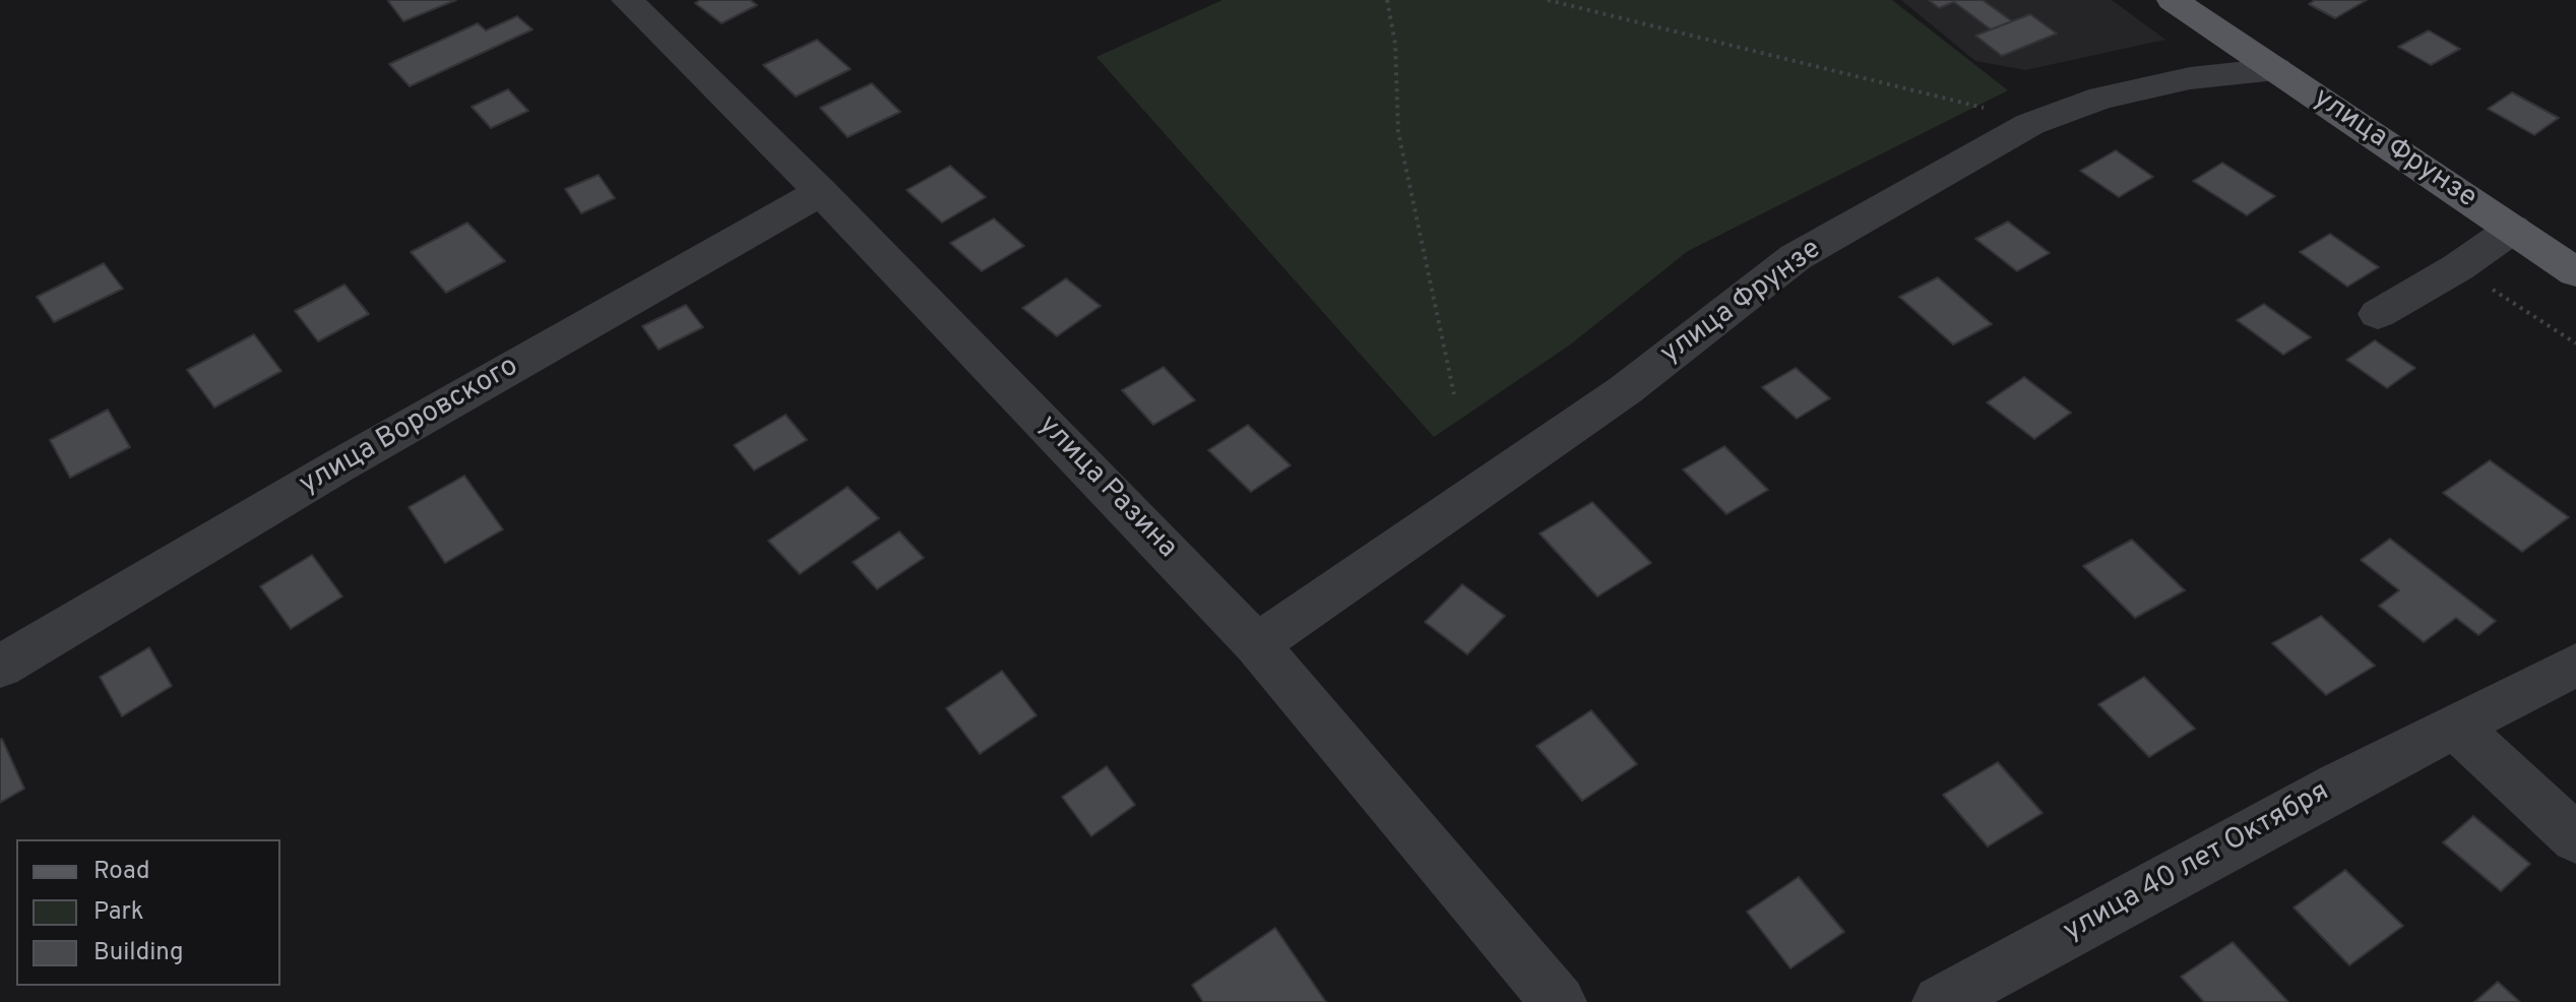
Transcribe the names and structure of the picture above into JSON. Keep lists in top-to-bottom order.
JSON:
{
  "streets": {
    "main road": ["улица Фрунзе"],
    "street": ["улица Воровского", "улица Разина", "улица 40 лет Октября"]
  },
  "crossings": [
    ["улица Фрунзе", "улица Разина"],
    ["улица Воровского", "улица Разина"]
  ],
  "legend": ["Road", "Park", "Building"]
}
